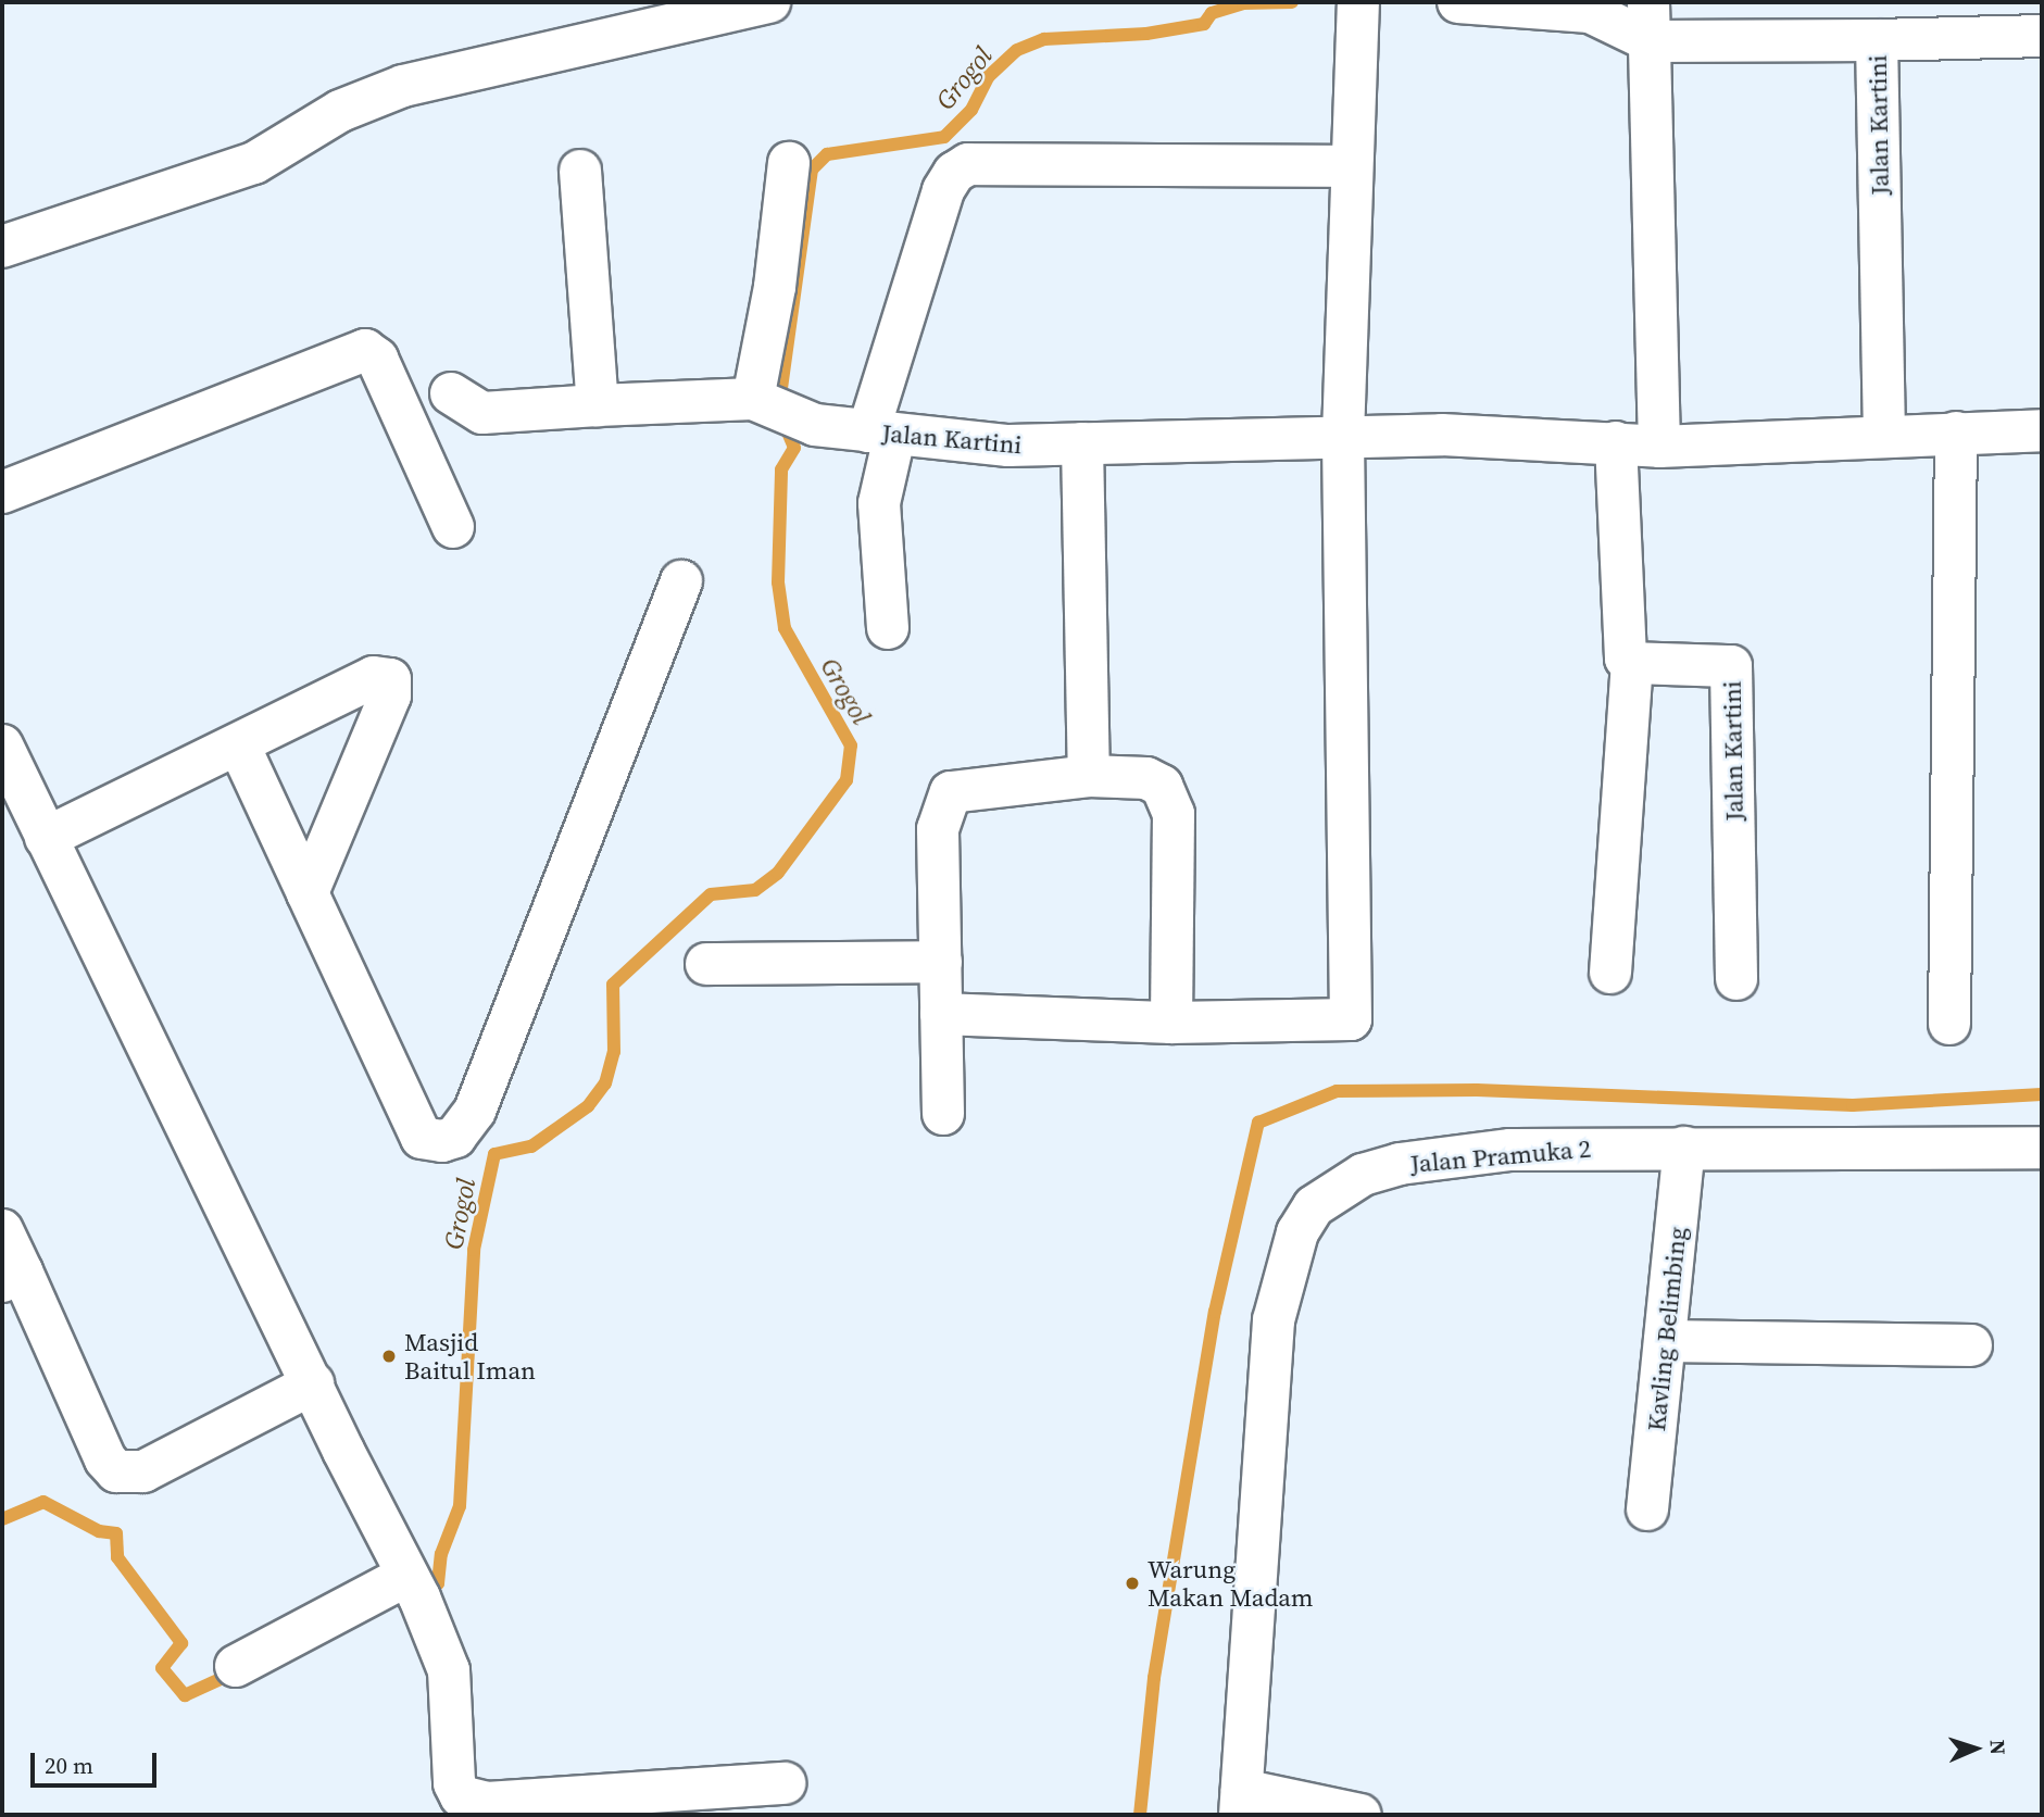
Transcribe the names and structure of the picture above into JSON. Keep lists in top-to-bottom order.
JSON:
{
  "streets": {
    "street": ["Jalan Kartini", "Jalan Pramuka 2", "Kavling Belimbing"]
  },
  "crossings": [
    ["Jalan Pramuka 2", "Kavling Belimbing"]
  ],
  "water": ["Grogol"],
  "places": ["Masjid Baitul Iman", "Warung Makan Madam"],
  "scale_bar": "20 m",
  "north": "right"
}
